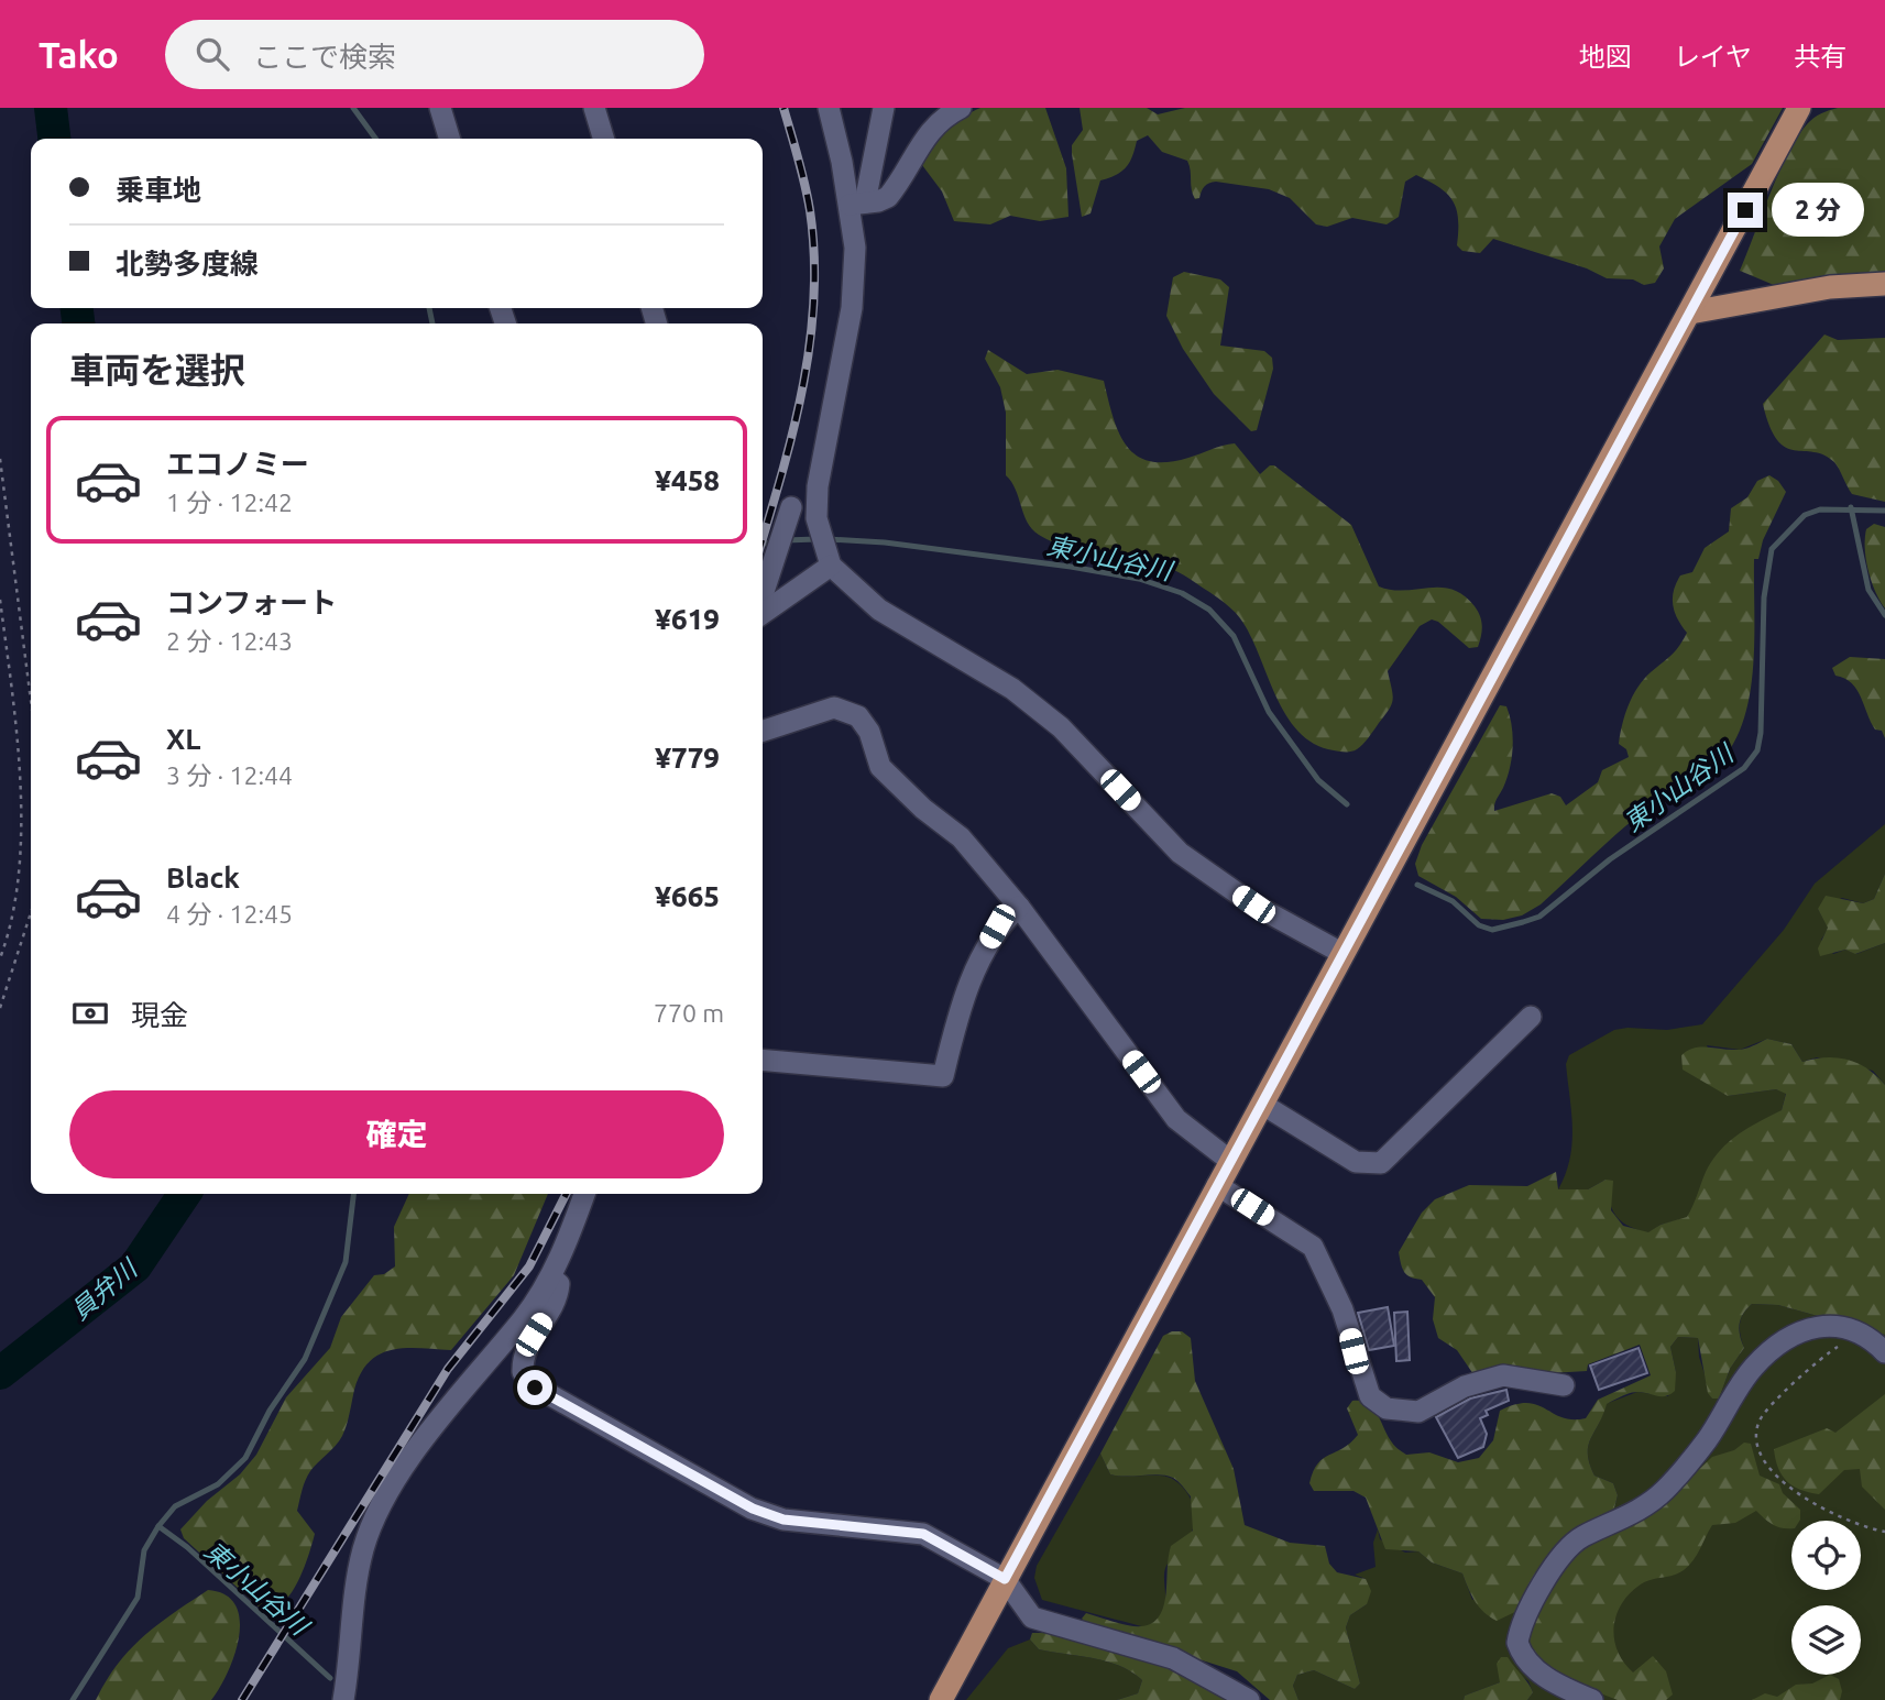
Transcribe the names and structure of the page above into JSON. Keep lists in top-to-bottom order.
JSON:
{
  "water": ["東小山谷川", "員弁川"],
  "page": {
    "header": "Tako",
    "search": "ここで検索",
    "nav": ["地図", "レイヤ", "共有"],
    "banner": ["乗車地", "北勢多度線"],
    "bubble": "2 分",
    "heading": "車両を選択",
    "list": [
      {
        "name": "エコノミー",
        "note": "1 分 · 12:42",
        "value": "¥458"
      },
      {
        "name": "コンフォート",
        "note": "2 分 · 12:43",
        "value": "¥619"
      },
      {
        "name": "XL",
        "note": "3 分 · 12:44",
        "value": "¥779"
      },
      {
        "name": "Black",
        "note": "4 分 · 12:45",
        "value": "¥665"
      }
    ],
    "pay": ["現金", "770 m"],
    "buttons": "確定"
  }
}
